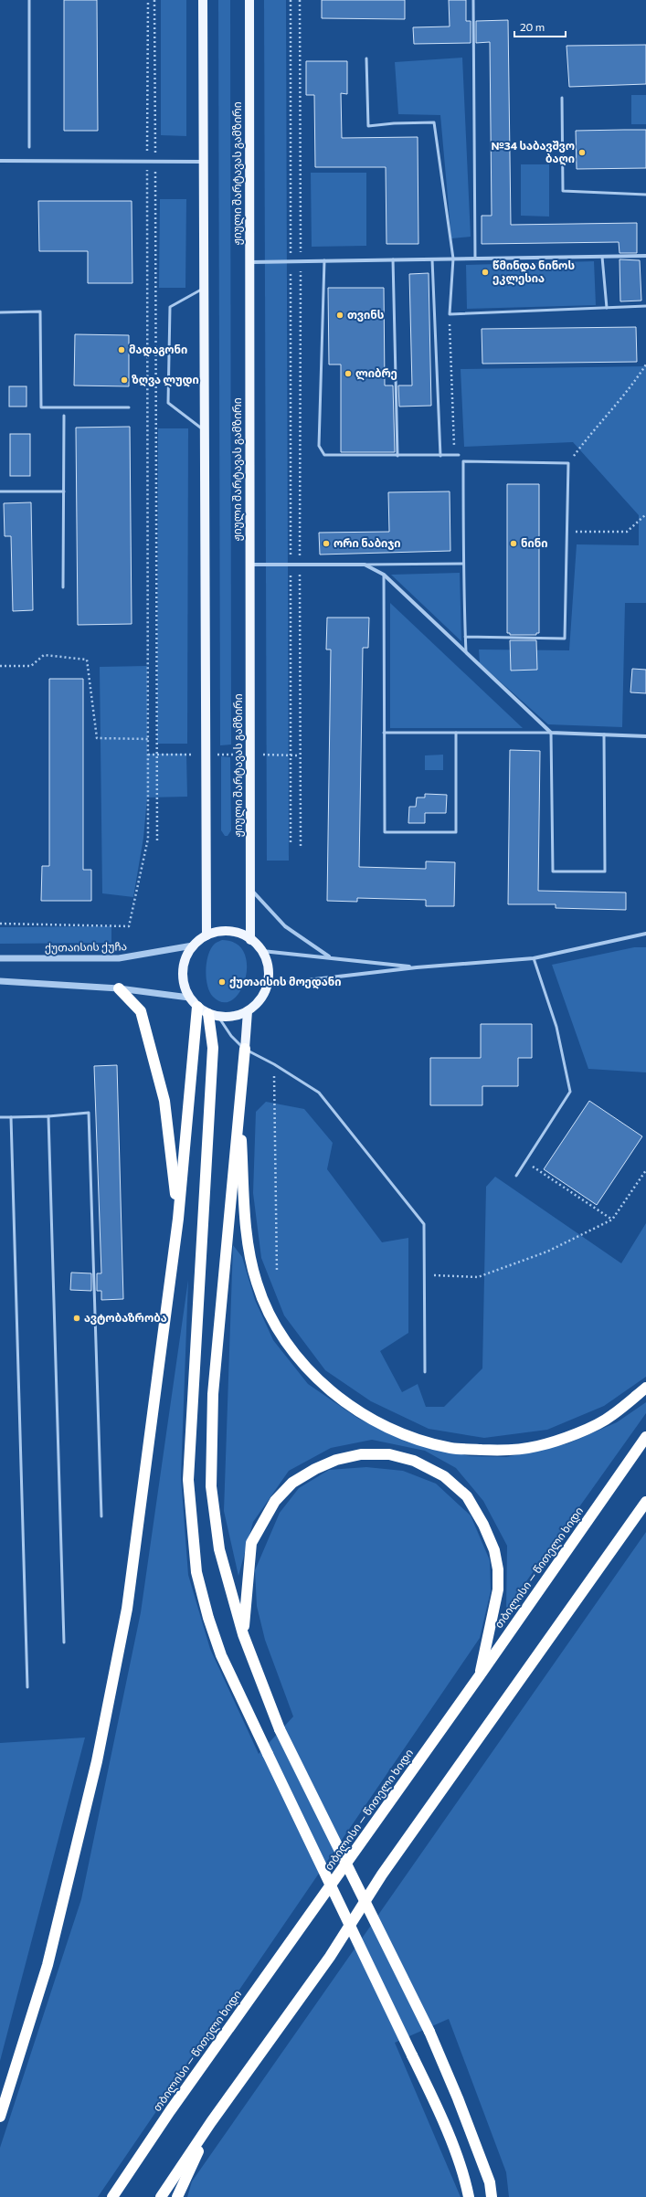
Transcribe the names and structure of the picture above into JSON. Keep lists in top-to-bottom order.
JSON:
{
  "streets": {
    "highway": ["თბილისი — წითელი ხიდი"],
    "main road": ["ჟიული შარტავას გამზირი"],
    "street": ["ქუთაისის ქუჩა"]
  },
  "crossings": [
    ["ჟიული შარტავას გამზირი", "ქუთაისის ქუჩა"]
  ],
  "places": [
    "№34 საბავშვო ბაღი",
    "წმინდა ნინოს ეკლესია",
    "თვინს",
    "მადაგონი",
    "ლიბრე",
    "ზღვა ლუდი",
    "ორი ნაბიჯი",
    "ნინი",
    "ქუთაისის მოედანი",
    "ავტობაზრობა"
  ],
  "scale_bar": "20 m"
}
